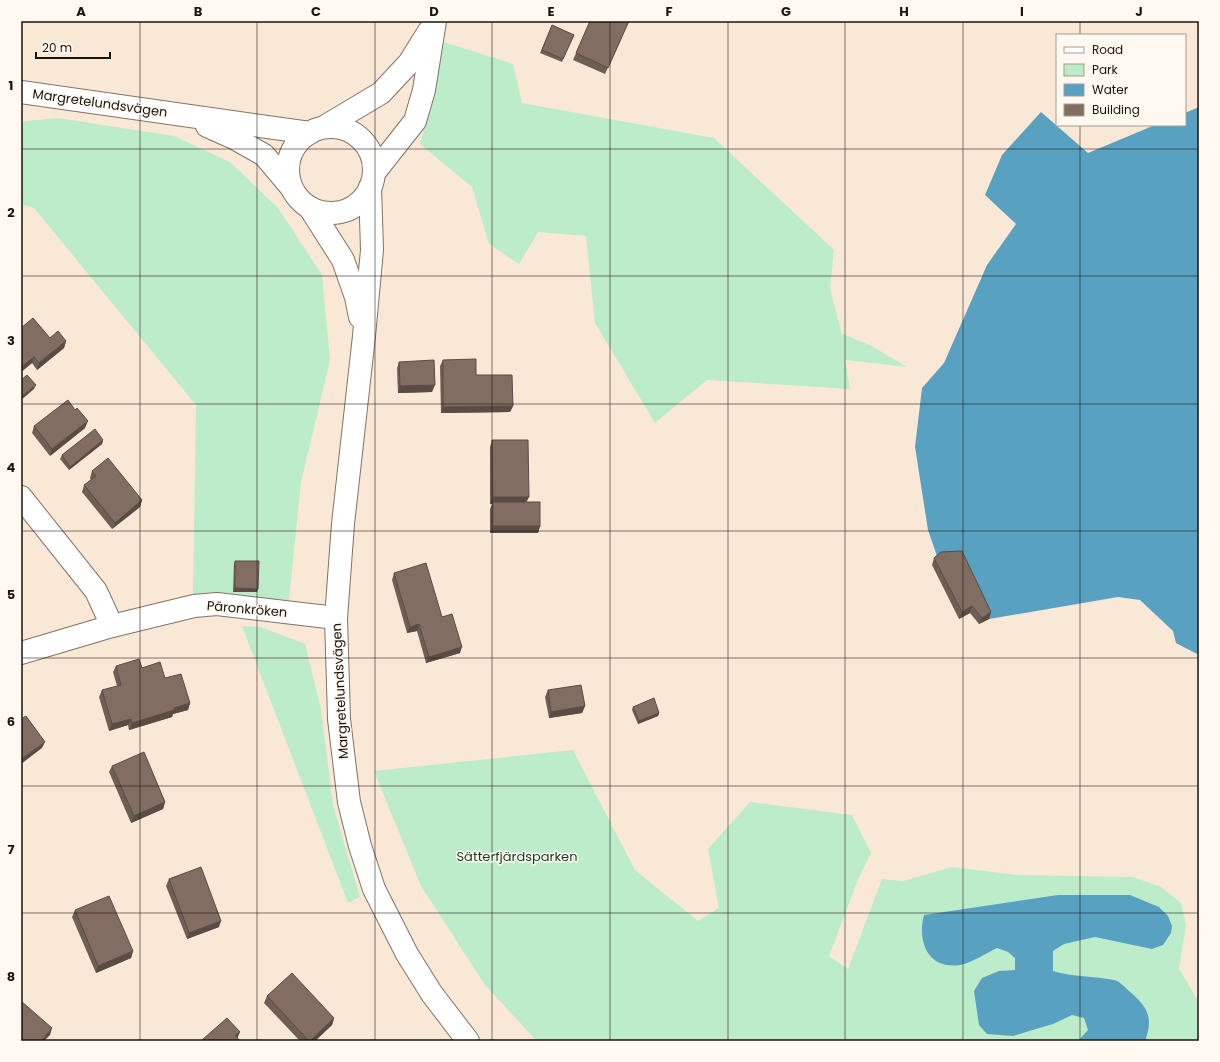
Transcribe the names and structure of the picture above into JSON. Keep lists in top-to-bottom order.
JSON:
{
  "streets": {
    "street": ["Margretelundsvägen", "Päronkröken"]
  },
  "crossings": [
    ["Margretelundsvägen", "Päronkröken"]
  ],
  "parks": ["Sätterfjärdsparken"],
  "legend": [
    "Road",
    "Park",
    "Water",
    "Building"
  ],
  "scale_bar": "20 m",
  "grid": {
    "columns": [
      "A",
      "B",
      "C",
      "D",
      "E",
      "F",
      "G",
      "H",
      "I",
      "J"
    ],
    "rows": [
      "1",
      "2",
      "3",
      "4",
      "5",
      "6",
      "7",
      "8"
    ]
  }
}
